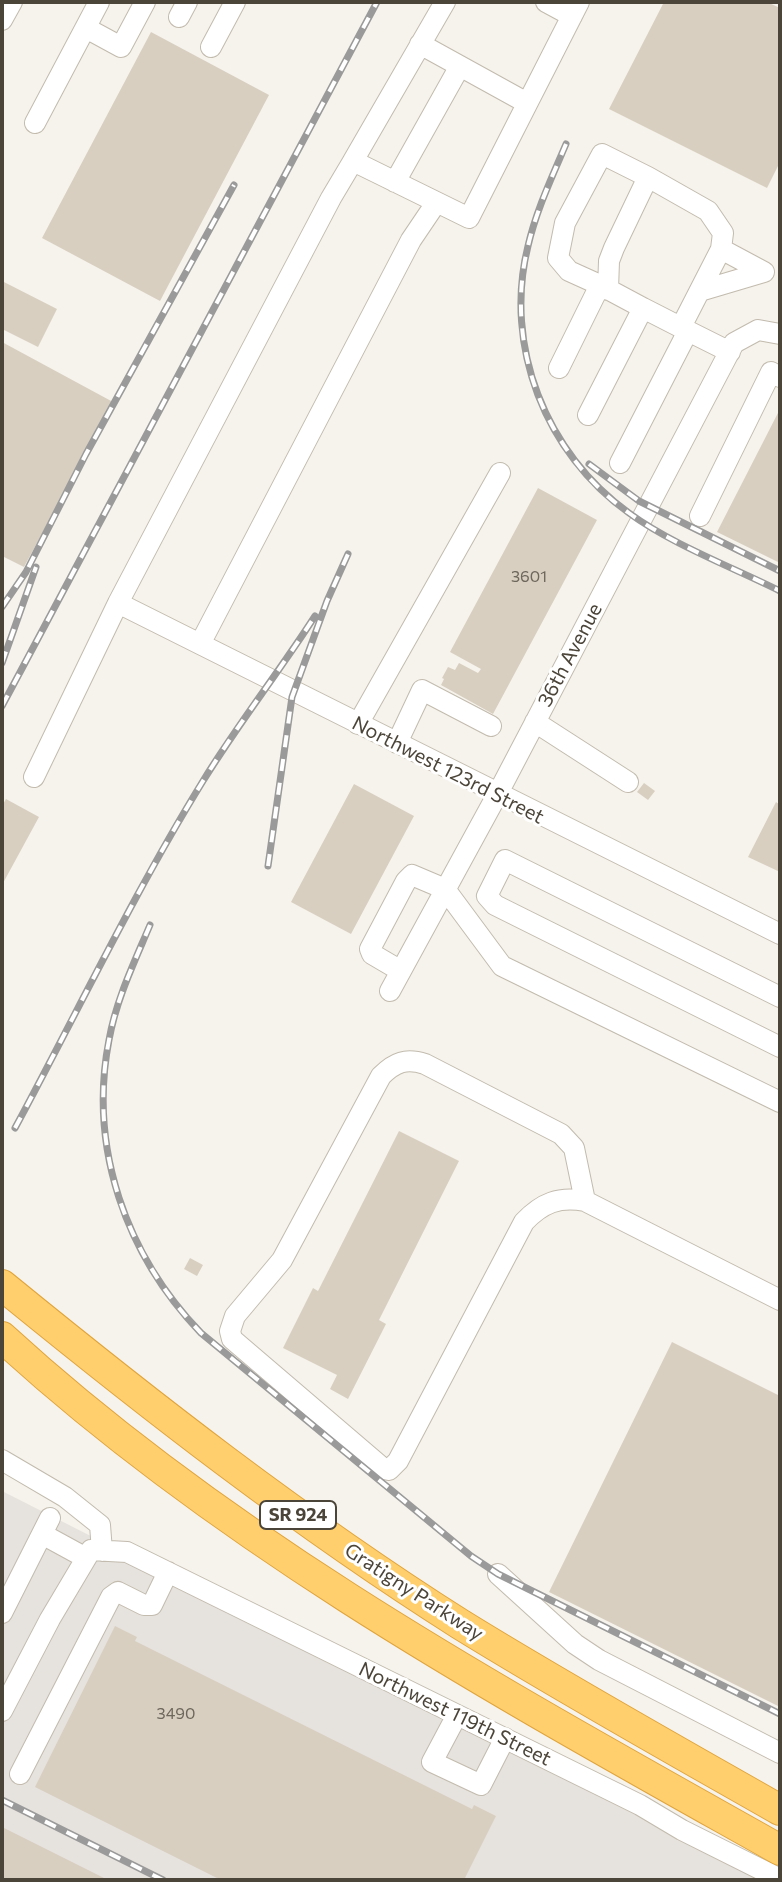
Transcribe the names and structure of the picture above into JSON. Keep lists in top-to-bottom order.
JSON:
{
  "streets": {
    "highway": ["SR 924", "Gratigny Parkway"],
    "street": ["36th Avenue", "Northwest 123rd Street", "Northwest 119th Street"]
  },
  "crossings": [
    ["36th Avenue", "Northwest 123rd Street"],
    ["SR 924", "Gratigny Parkway"]
  ],
  "house_numbers": ["3601", "3490"]
}
